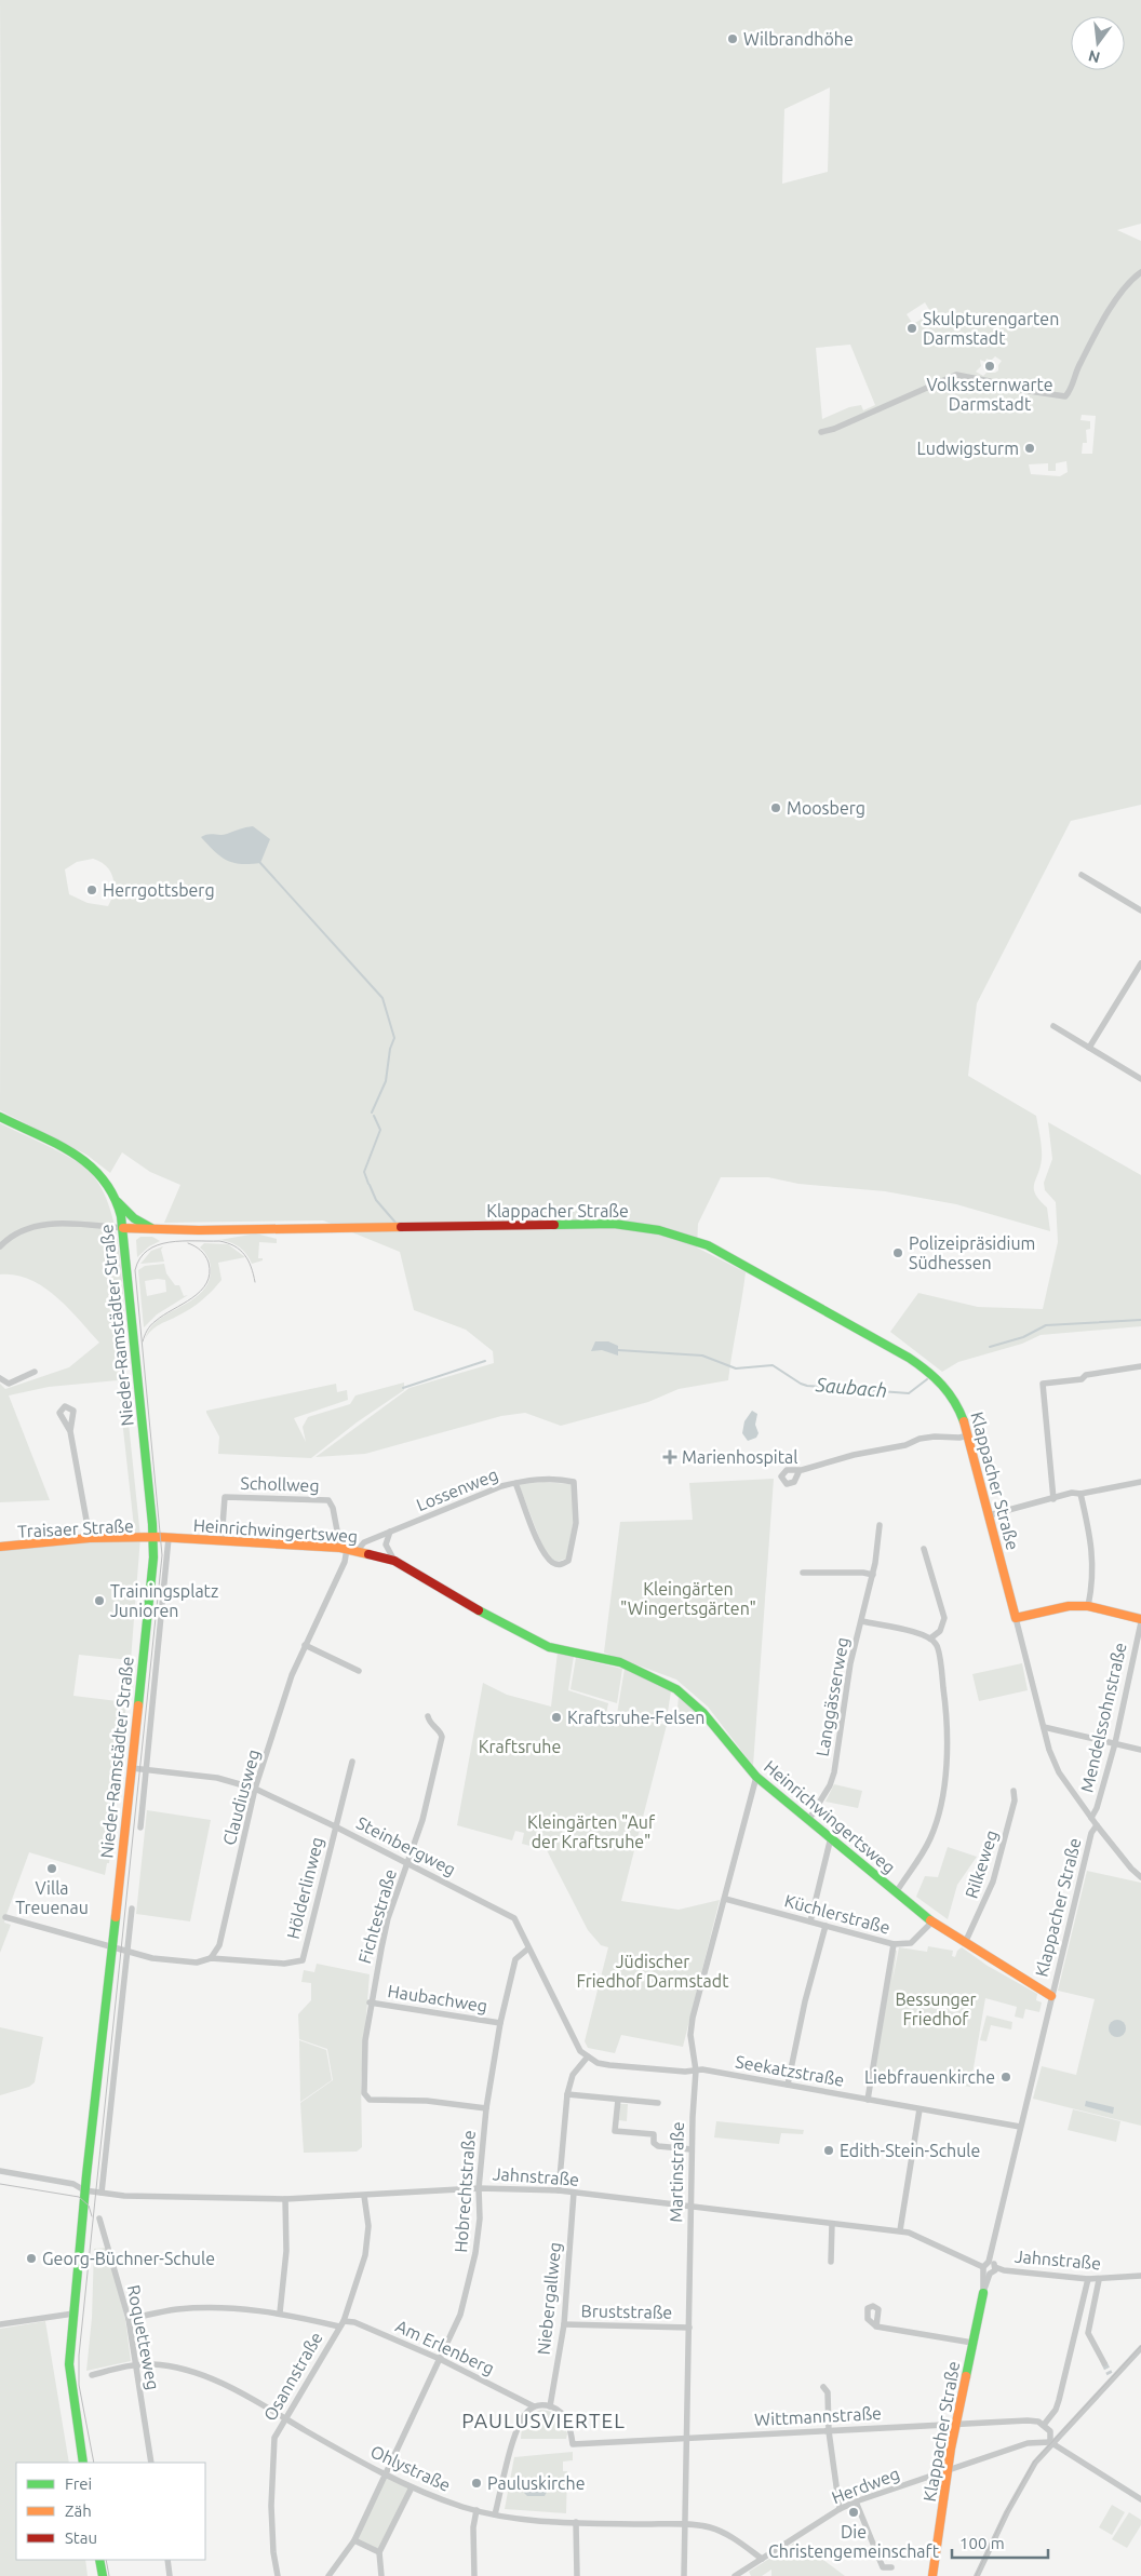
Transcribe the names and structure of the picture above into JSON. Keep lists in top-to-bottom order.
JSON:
{
  "streets": {
    "main road": [
      "Klappacher Straße",
      "Nieder-Ramstädter Straße",
      "Traisaer Straße",
      "Heinrichwingertsweg"
    ],
    "street": [
      "Schollweg",
      "Lossenweg",
      "Langgässerweg",
      "Mendelssohnstraße",
      "Claudiusweg",
      "Steinbergweg",
      "Rilkeweg",
      "Hölderlinweg",
      "Küchlerstraße",
      "Fichtestraße",
      "Haubachweg",
      "Seekatzstraße",
      "Martinstraße",
      "Jahnstraße",
      "Hobrechtstraße",
      "Niebergallweg",
      "Bruststraße",
      "Roquetteweg",
      "Am Erlenberg",
      "Osannstraße",
      "Wittmannstraße",
      "Ohlystraße",
      "Herdweg"
    ]
  },
  "crossings": [
    ["Klappacher Straße", "Nieder-Ramstädter Straße"],
    ["Klappacher Straße", "Heinrichwingertsweg"],
    ["Klappacher Straße", "Mendelssohnstraße"],
    ["Klappacher Straße", "Seekatzstraße"],
    ["Klappacher Straße", "Jahnstraße"],
    ["Klappacher Straße", "Wittmannstraße"],
    ["Klappacher Straße", "Herdweg"],
    ["Nieder-Ramstädter Straße", "Traisaer Straße"],
    ["Nieder-Ramstädter Straße", "Heinrichwingertsweg"],
    ["Nieder-Ramstädter Straße", "Steinbergweg"],
    ["Nieder-Ramstädter Straße", "Hölderlinweg"],
    ["Nieder-Ramstädter Straße", "Jahnstraße"],
    ["Schollweg", "Heinrichwingertsweg"],
    ["Schollweg", "Claudiusweg"],
    ["Lossenweg", "Heinrichwingertsweg"],
    ["Traisaer Straße", "Heinrichwingertsweg"],
    ["Heinrichwingertsweg", "Langgässerweg"],
    ["Heinrichwingertsweg", "Claudiusweg"],
    ["Heinrichwingertsweg", "Rilkeweg"],
    ["Heinrichwingertsweg", "Küchlerstraße"],
    ["Heinrichwingertsweg", "Martinstraße"],
    ["Claudiusweg", "Steinbergweg"],
    ["Claudiusweg", "Hölderlinweg"],
    ["Steinbergweg", "Hölderlinweg"],
    ["Steinbergweg", "Fichtestraße"],
    ["Steinbergweg", "Seekatzstraße"],
    ["Steinbergweg", "Hobrechtstraße"],
    ["Küchlerstraße", "Martinstraße"],
    ["Fichtestraße", "Haubachweg"],
    ["Fichtestraße", "Hobrechtstraße"],
    ["Haubachweg", "Hobrechtstraße"],
    ["Seekatzstraße", "Martinstraße"],
    ["Martinstraße", "Jahnstraße"],
    ["Martinstraße", "Bruststraße"],
    ["Martinstraße", "Wittmannstraße"],
    ["Martinstraße", "Ohlystraße"],
    ["Jahnstraße", "Hobrechtstraße"],
    ["Jahnstraße", "Niebergallweg"],
    ["Jahnstraße", "Osannstraße"],
    ["Hobrechtstraße", "Am Erlenberg"],
    ["Hobrechtstraße", "Ohlystraße"],
    ["Niebergallweg", "Bruststraße"],
    ["Niebergallweg", "Wittmannstraße"],
    ["Roquetteweg", "Am Erlenberg"],
    ["Roquetteweg", "Ohlystraße"],
    ["Am Erlenberg", "Osannstraße"],
    ["Osannstraße", "Ohlystraße"],
    ["Ohlystraße", "Herdweg"]
  ],
  "districts": ["PAULUSVIERTEL"],
  "water": ["Saubach"],
  "parks": [
    "Kleingärten \"Wingertsgärten\"",
    "Kraftsruhe",
    "Kleingärten \"Auf der Kraftsruhe\"",
    "Jüdischer Friedhof Darmstadt",
    "Bessunger Friedhof"
  ],
  "places": {
    "other": [
      "Wilbrandhöhe",
      "Skulpturengarten Darmstadt",
      "Volkssternwarte Darmstadt",
      "Ludwigsturm",
      "Moosberg",
      "Herrgottsberg",
      "Polizeipräsidium Südhessen",
      "Trainingsplatz Junioren",
      "Kraftsruhe-Felsen",
      "Villa Treuenau",
      "Liebfrauenkirche",
      "Edith-Stein-Schule",
      "Georg-Büchner-Schule",
      "Pauluskirche",
      "Die Christengemeinschaft"
    ],
    "health": ["Marienhospital"]
  },
  "legend": ["Frei", "Zäh", "Stau"],
  "scale_bar": "100 m",
  "north": "bottom"
}
